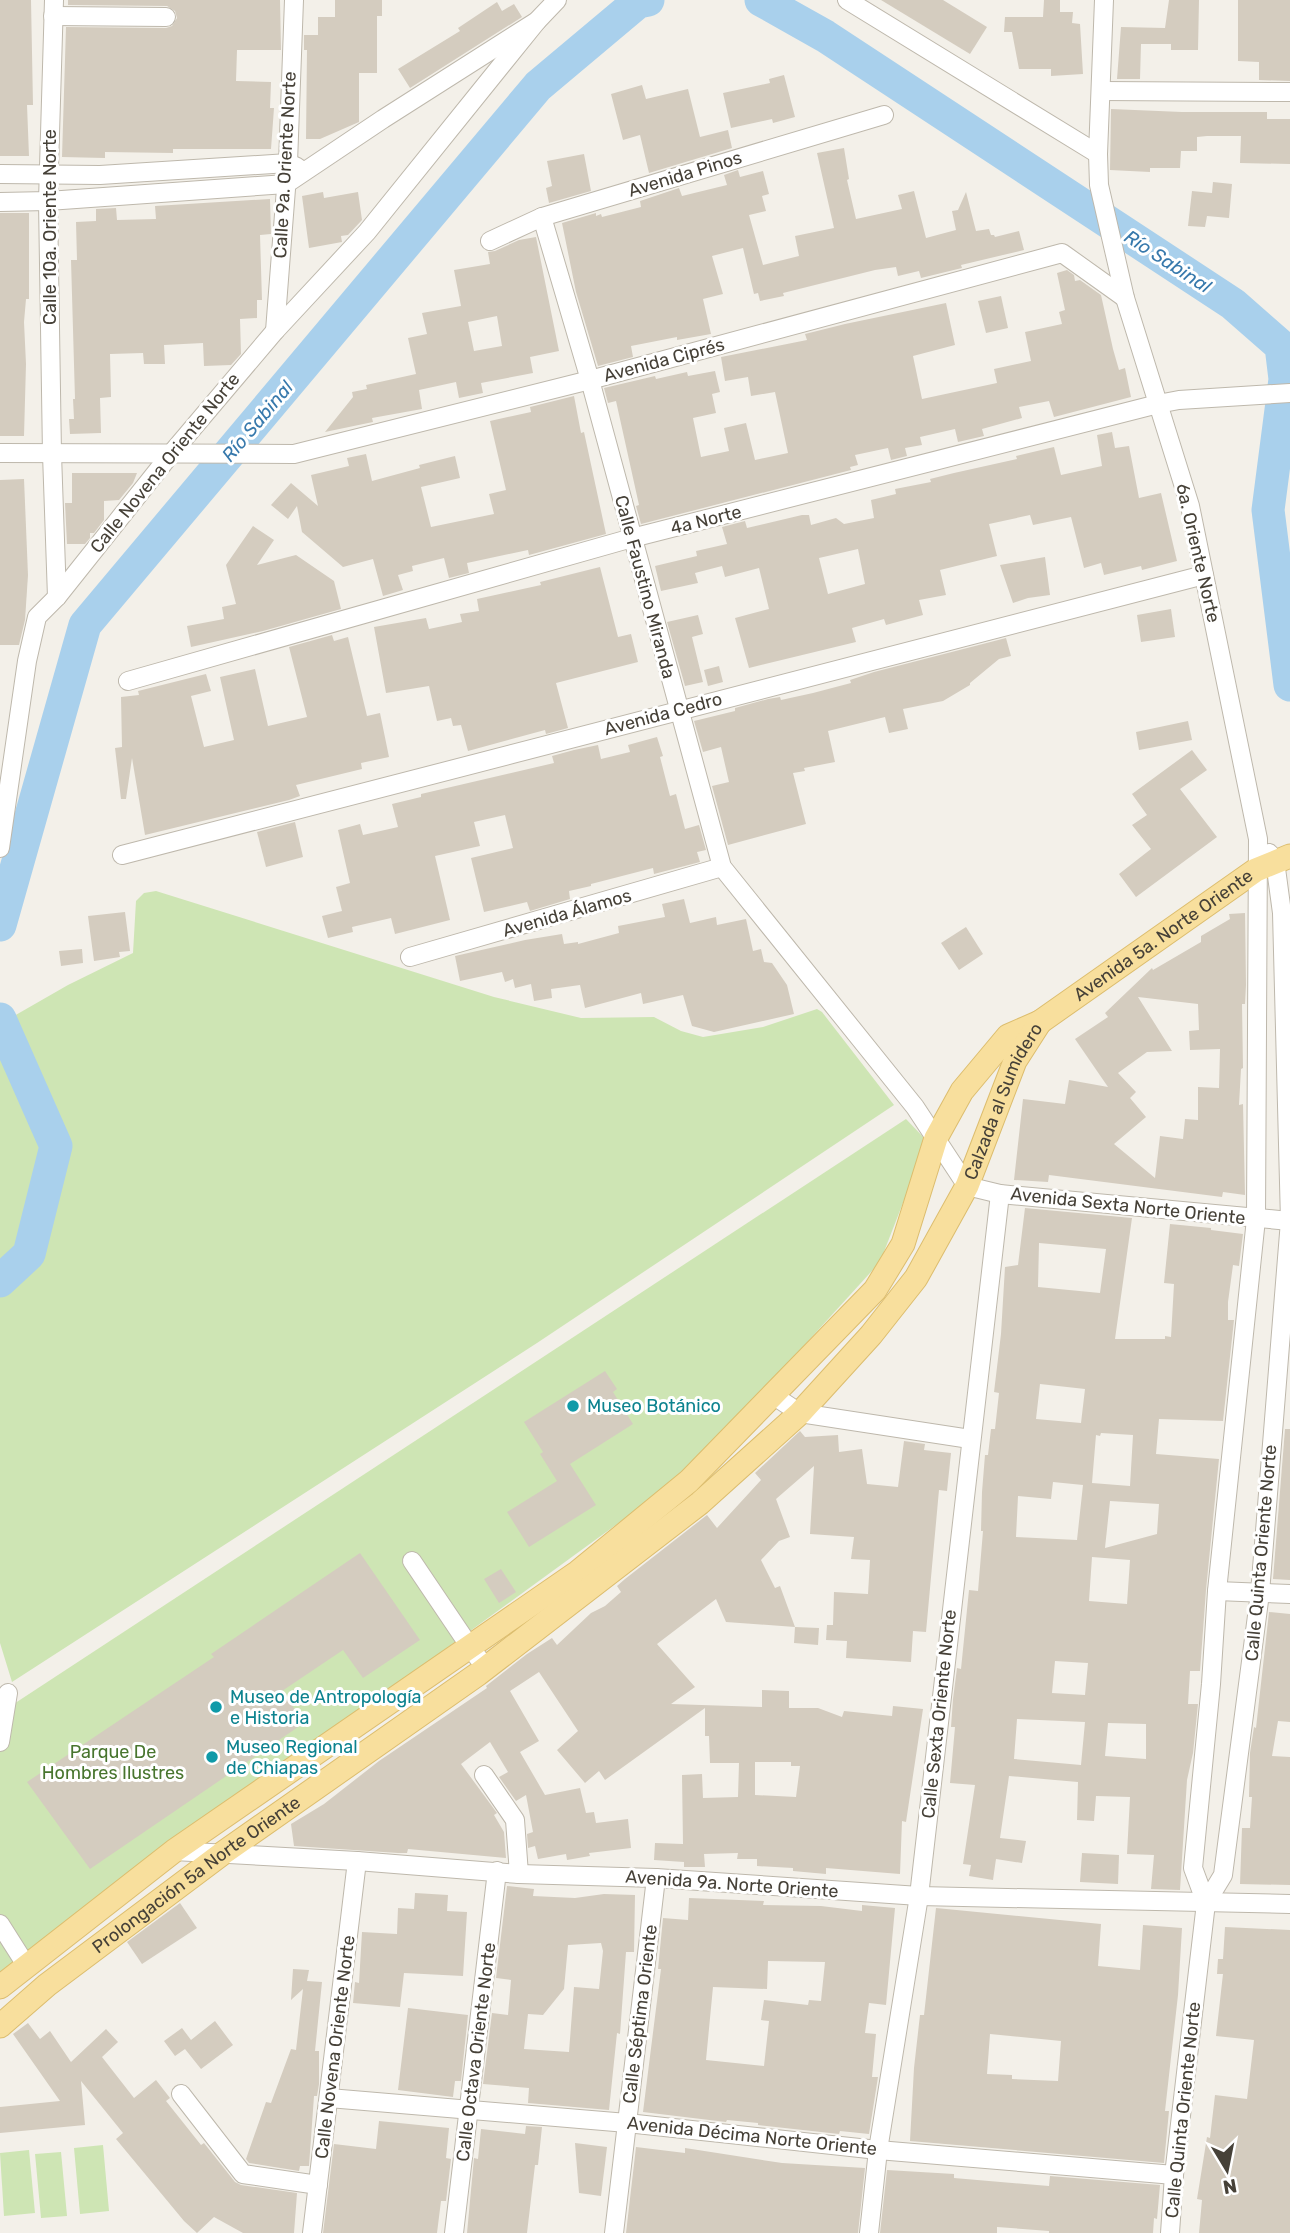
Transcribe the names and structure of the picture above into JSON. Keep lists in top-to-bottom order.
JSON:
{
  "streets": {
    "main road": ["Avenida 5a. Norte Oriente", "Calzada al Sumidero", "Prolongación 5a Norte Oriente"],
    "street": [
      "Calle 9a. Oriente Norte",
      "Avenida Pinos",
      "Calle 10a. Oriente Norte",
      "Avenida Ciprés",
      "Calle Novena Oriente Norte",
      "4a Norte",
      "6a. Oriente Norte",
      "Calle Faustino Miranda",
      "Avenida Cedro",
      "Avenida Álamos",
      "Avenida Sexta Norte Oriente",
      "Calle Quinta Oriente Norte",
      "Calle Sexta Oriente Norte",
      "Avenida 9a. Norte Oriente",
      "Calle Séptima Oriente",
      "Calle Octava Oriente Norte",
      "Avenida Décima Norte Oriente"
    ]
  },
  "crossings": [
    ["Calle 9a. Oriente Norte", "Calle Novena Oriente Norte"],
    ["Avenida Pinos", "Calle Faustino Miranda"],
    ["Calle 10a. Oriente Norte", "Avenida Ciprés"],
    ["Calle 10a. Oriente Norte", "Calle Novena Oriente Norte"],
    ["Avenida Ciprés", "Calle Novena Oriente Norte"],
    ["Avenida Ciprés", "6a. Oriente Norte"],
    ["Avenida Ciprés", "Calle Faustino Miranda"],
    ["Calle Novena Oriente Norte", "Avenida 9a. Norte Oriente"],
    ["Calle Novena Oriente Norte", "Avenida Décima Norte Oriente"],
    ["4a Norte", "6a. Oriente Norte"],
    ["4a Norte", "Calle Faustino Miranda"],
    ["6a. Oriente Norte", "Avenida Cedro"],
    ["6a. Oriente Norte", "Avenida 5a. Norte Oriente"],
    ["6a. Oriente Norte", "Calle Quinta Oriente Norte"],
    ["Calle Faustino Miranda", "Avenida Cedro"],
    ["Calle Faustino Miranda", "Avenida Álamos"],
    ["Calle Faustino Miranda", "Calzada al Sumidero"],
    ["Calle Faustino Miranda", "Avenida Sexta Norte Oriente"],
    ["Avenida 5a. Norte Oriente", "Calzada al Sumidero"],
    ["Avenida 5a. Norte Oriente", "Calle Quinta Oriente Norte"],
    ["Calzada al Sumidero", "Avenida Sexta Norte Oriente"],
    ["Calzada al Sumidero", "Prolongación 5a Norte Oriente"],
    ["Avenida Sexta Norte Oriente", "Calle Quinta Oriente Norte"],
    ["Avenida Sexta Norte Oriente", "Calle Sexta Oriente Norte"],
    ["Calle Quinta Oriente Norte", "Avenida 9a. Norte Oriente"],
    ["Calle Quinta Oriente Norte", "Avenida Décima Norte Oriente"],
    ["Calle Sexta Oriente Norte", "Avenida 9a. Norte Oriente"],
    ["Calle Sexta Oriente Norte", "Avenida Décima Norte Oriente"],
    ["Prolongación 5a Norte Oriente", "Avenida 9a. Norte Oriente"],
    ["Avenida 9a. Norte Oriente", "Calle Séptima Oriente"],
    ["Avenida 9a. Norte Oriente", "Calle Octava Oriente Norte"],
    ["Calle Séptima Oriente", "Avenida Décima Norte Oriente"],
    ["Calle Octava Oriente Norte", "Avenida Décima Norte Oriente"]
  ],
  "water": ["Río Sabinal"],
  "parks": ["Parque De Hombres Ilustres"],
  "places": ["Museo Botánico", "Museo de Antropología e Historia", "Museo Regional de Chiapas"],
  "north": "bottom"
}
